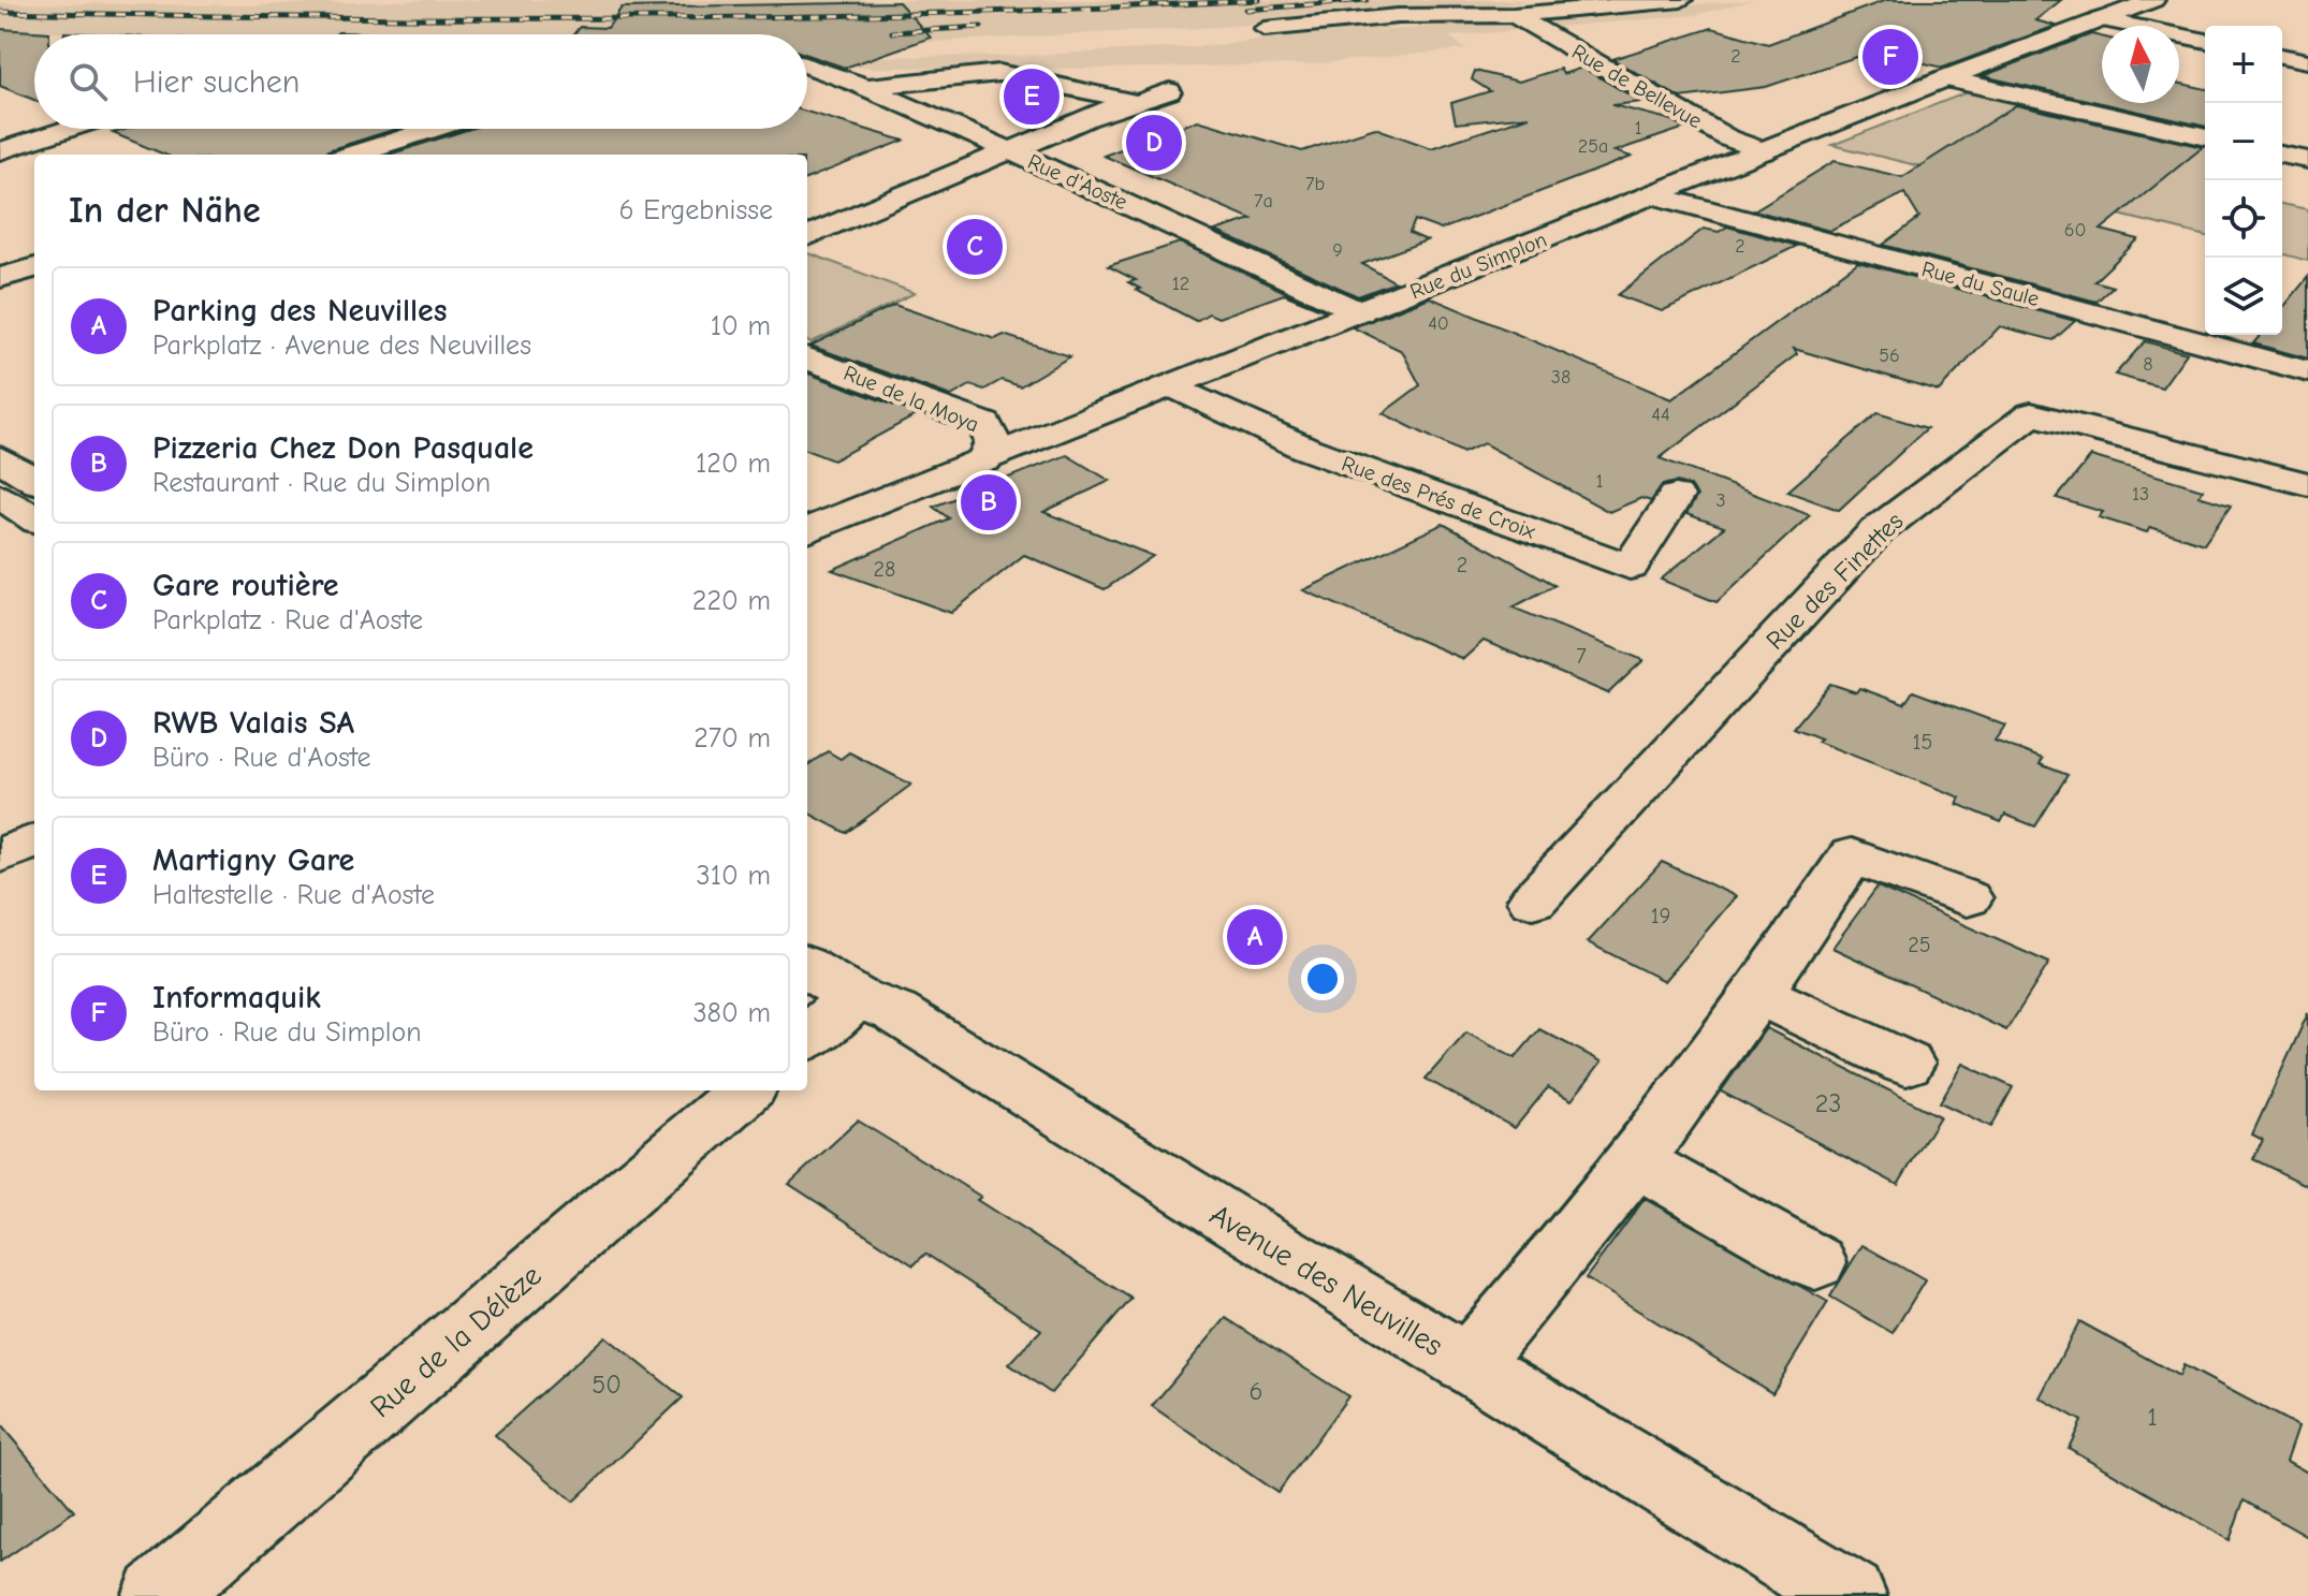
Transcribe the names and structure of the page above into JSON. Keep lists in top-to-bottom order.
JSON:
{
  "streets": {
    "street": [
      "Rue de Bellevue",
      "Rue d'Aoste",
      "Rue du Simplon",
      "Rue du Saule",
      "Rue de la Moya",
      "Rue des Prés de Croix",
      "Rue des Finettes",
      "Avenue des Neuvilles",
      "Rue de la Délèze"
    ]
  },
  "crossings": [
    ["Rue de Bellevue", "Rue du Simplon"],
    ["Rue d'Aoste", "Rue du Simplon"],
    ["Rue du Simplon", "Rue du Saule"],
    ["Rue du Simplon", "Rue de la Moya"],
    ["Rue du Simplon", "Rue des Prés de Croix"]
  ],
  "house_numbers": [
    "2",
    "1",
    "25a",
    "7b",
    "7a",
    "60",
    "2",
    "9",
    "12",
    "40",
    "56",
    "8",
    "38",
    "44",
    "1",
    "13",
    "3",
    "2",
    "28",
    "7",
    "15",
    "19",
    "25",
    "23",
    "50",
    "6",
    "1"
  ],
  "north": "top",
  "page": {
    "pins": [
      "F",
      "E",
      "D",
      "C",
      "B",
      "A"
    ],
    "map_buttons": ["+", "−"],
    "search": "Hier suchen",
    "heading": ["In der Nähe", "6 Ergebnisse"],
    "list": [
      {
        "mark": "A",
        "name": "Parking des Neuvilles",
        "note": "Parkplatz · Avenue des Neuvilles",
        "value": "10 m"
      },
      {
        "mark": "B",
        "name": "Pizzeria Chez Don Pasquale",
        "note": "Restaurant · Rue du Simplon",
        "value": "120 m"
      },
      {
        "mark": "C",
        "name": "Gare routière",
        "note": "Parkplatz · Rue d'Aoste",
        "value": "220 m"
      },
      {
        "mark": "D",
        "name": "RWB Valais SA",
        "note": "Büro · Rue d'Aoste",
        "value": "270 m"
      },
      {
        "mark": "E",
        "name": "Martigny Gare",
        "note": "Haltestelle · Rue d'Aoste",
        "value": "310 m"
      },
      {
        "mark": "F",
        "name": "Informaquik",
        "note": "Büro · Rue du Simplon",
        "value": "380 m"
      }
    ]
  }
}
